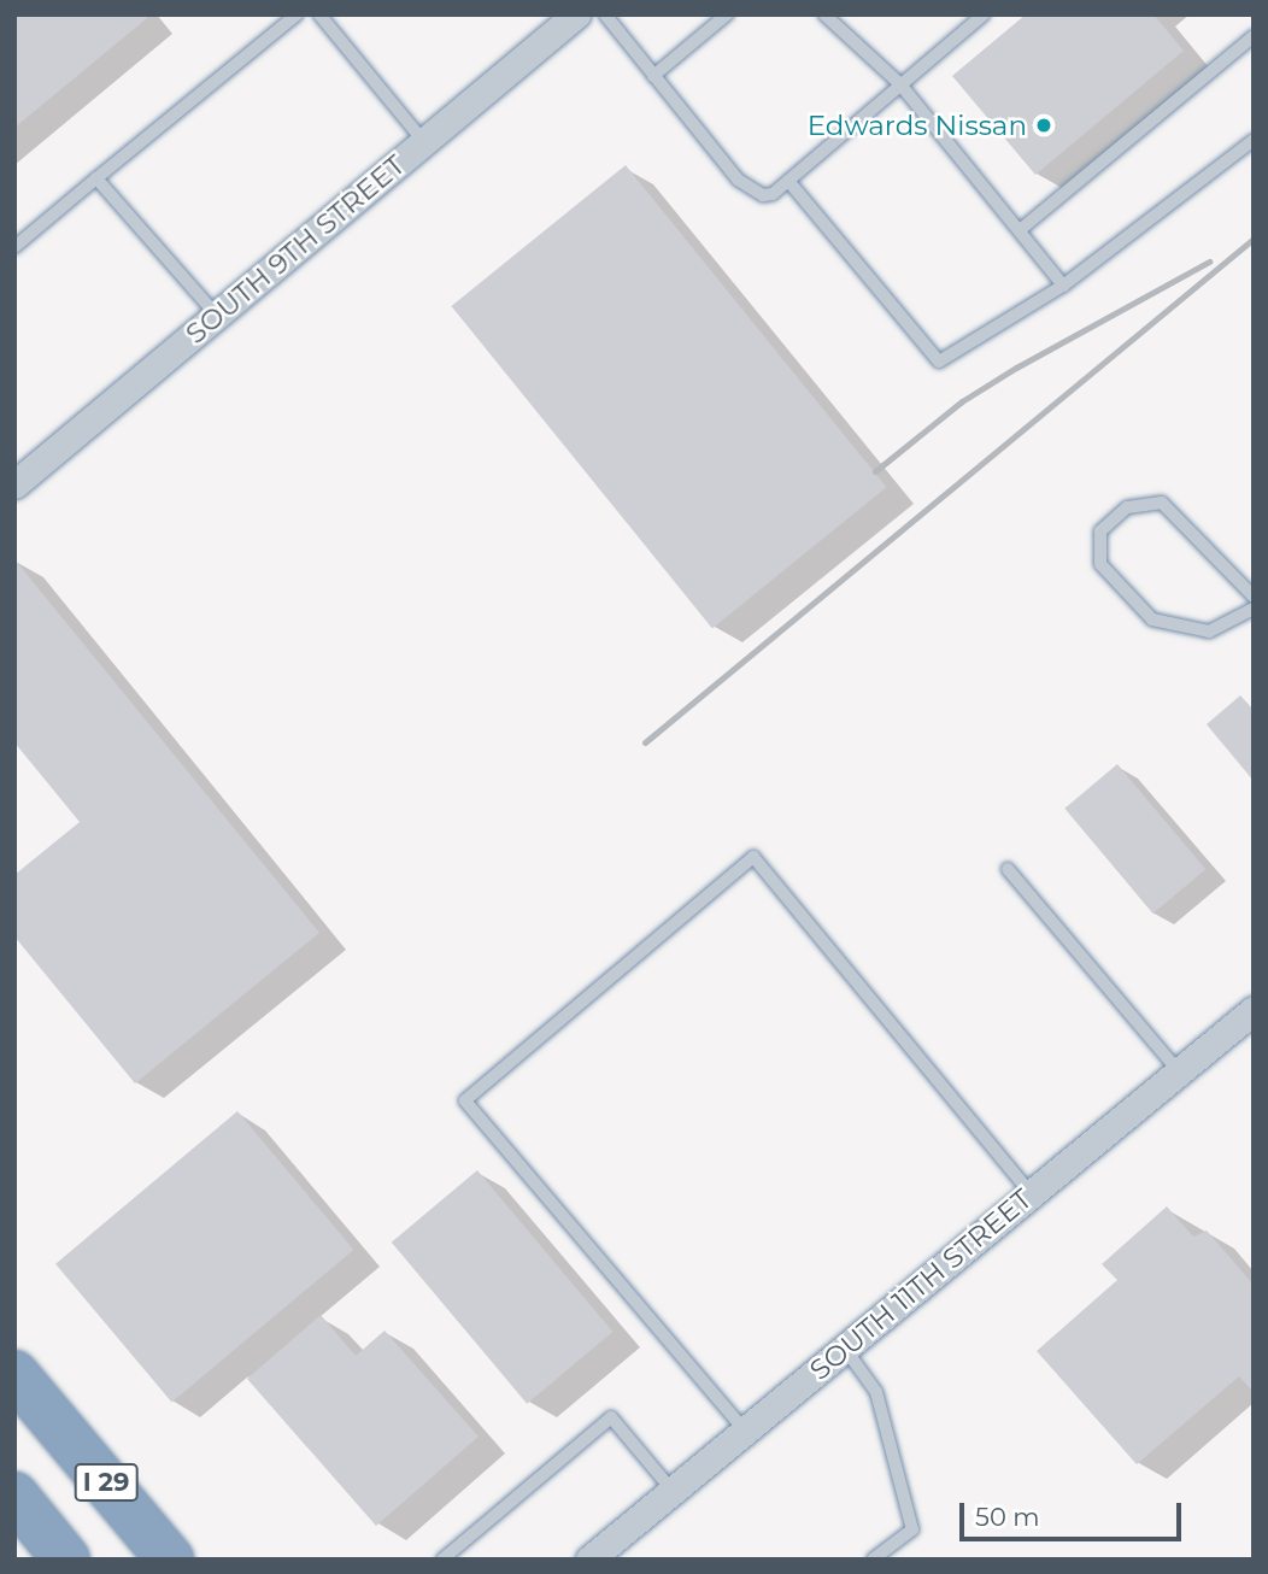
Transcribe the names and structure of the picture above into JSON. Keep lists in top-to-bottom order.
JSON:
{
  "streets": {
    "highway": ["I 29"],
    "street": ["SOUTH 9TH STREET", "SOUTH 11TH STREET"]
  },
  "places": ["Edwards Nissan"],
  "scale_bar": "50 m"
}
